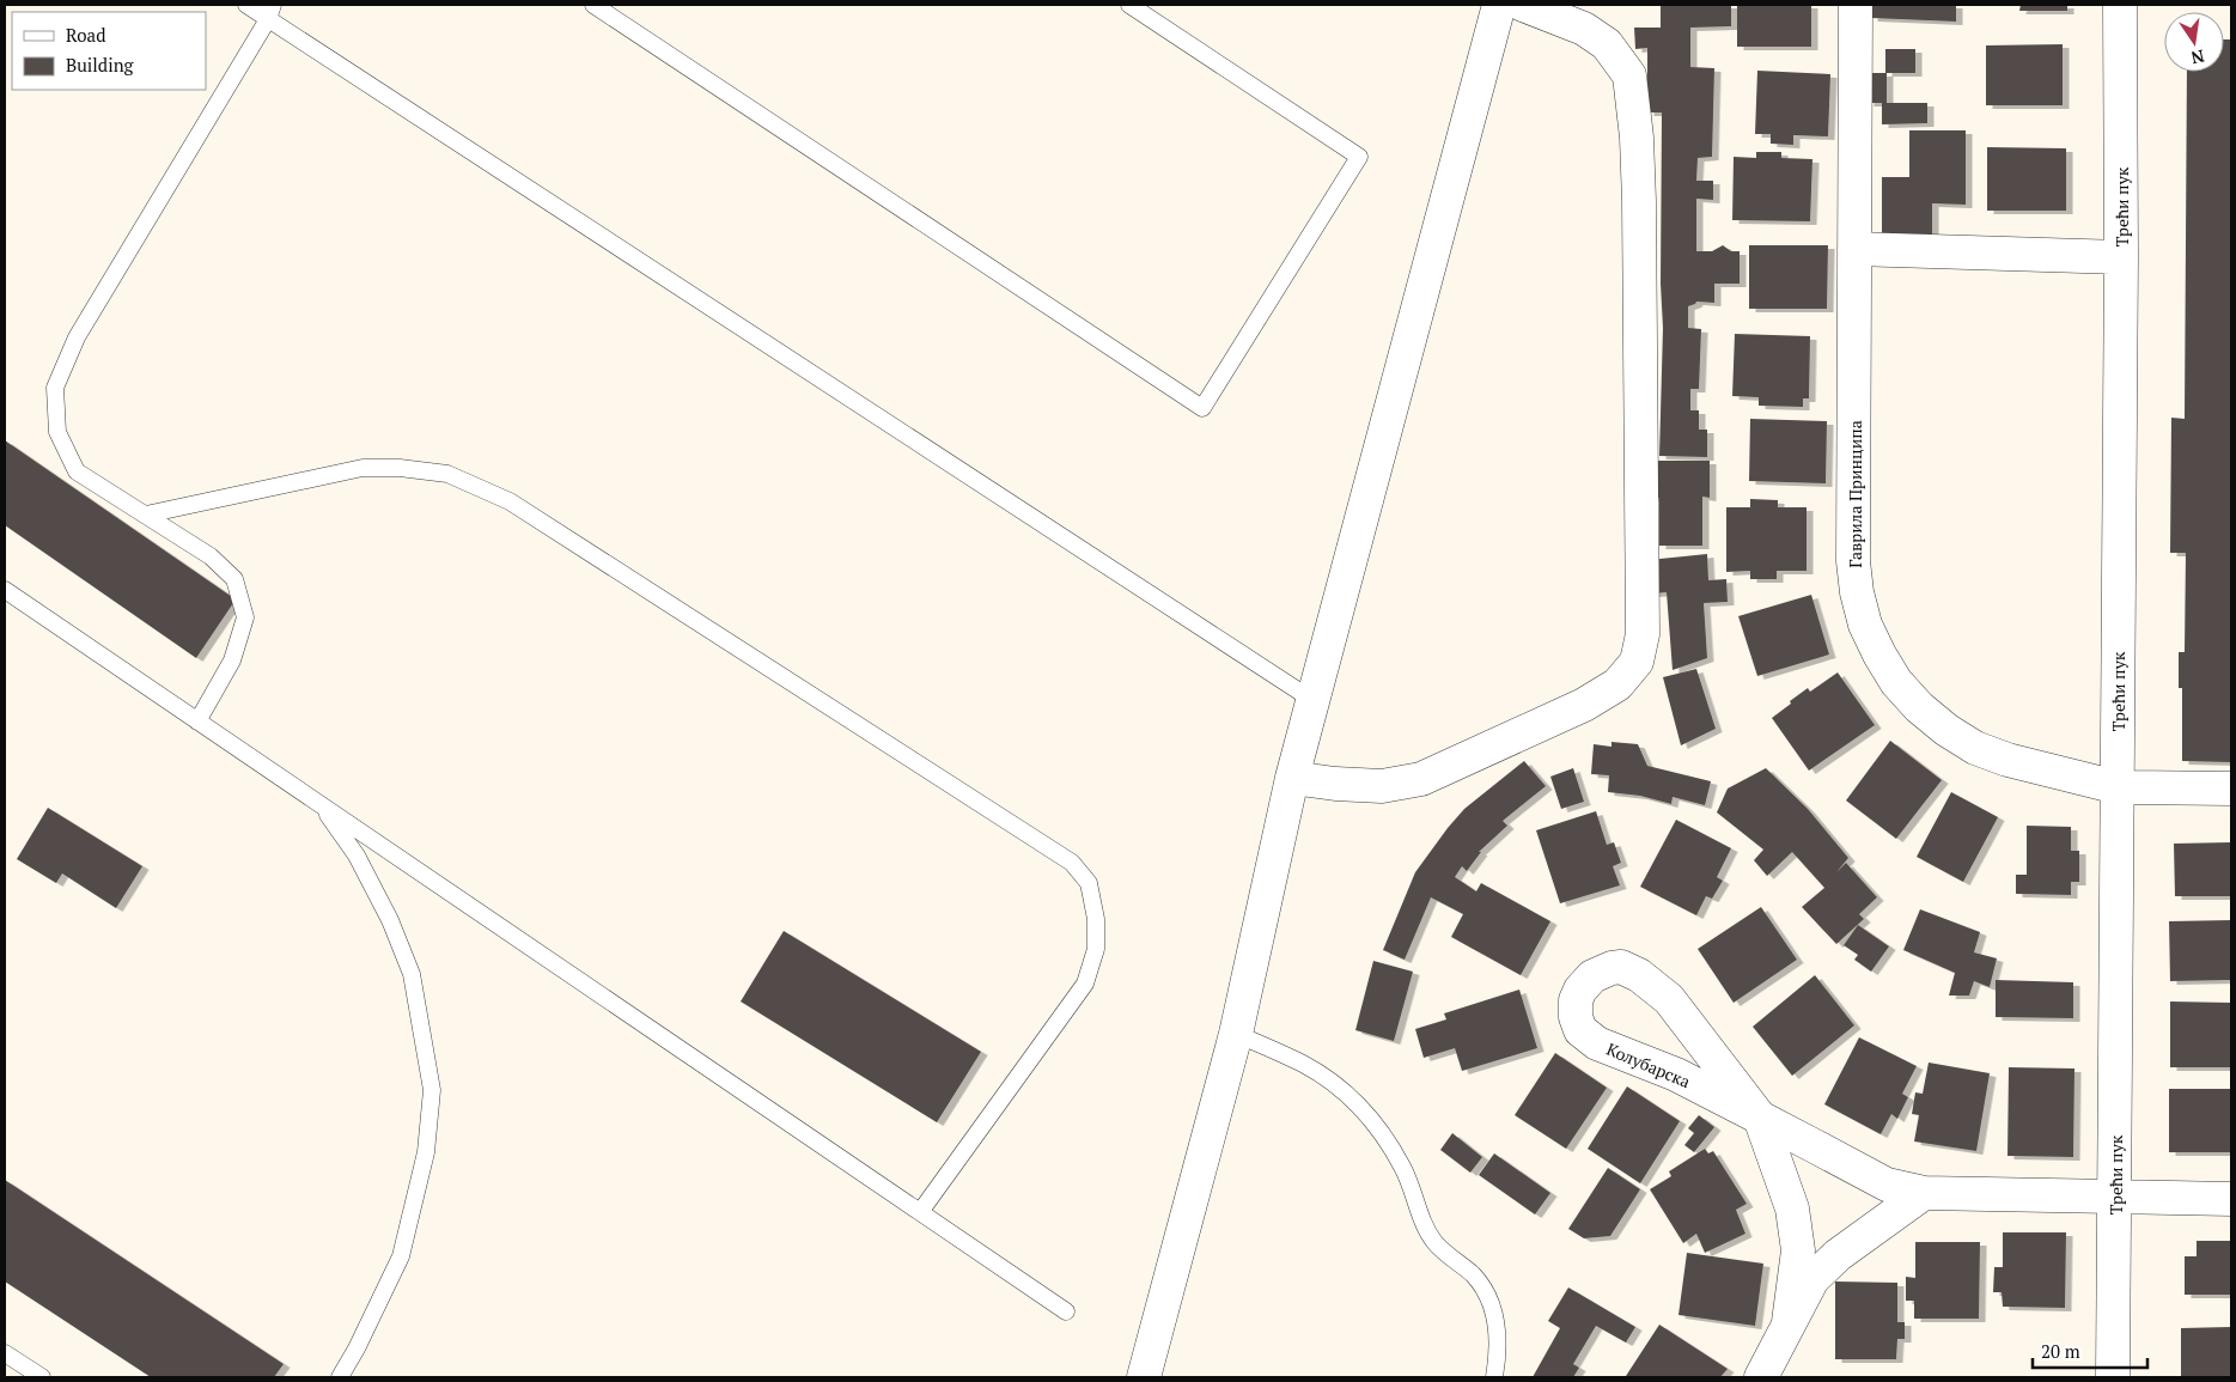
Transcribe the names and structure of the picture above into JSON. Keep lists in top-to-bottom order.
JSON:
{
  "streets": {
    "street": ["Трећи пук", "Гаврила Принципа", "Колубарска"]
  },
  "crossings": [
    ["Трећи пук", "Гаврила Принципа"],
    ["Трећи пук", "Колубарска"]
  ],
  "legend": ["Road", "Building"],
  "scale_bar": "20 m",
  "north": "bottom"
}
